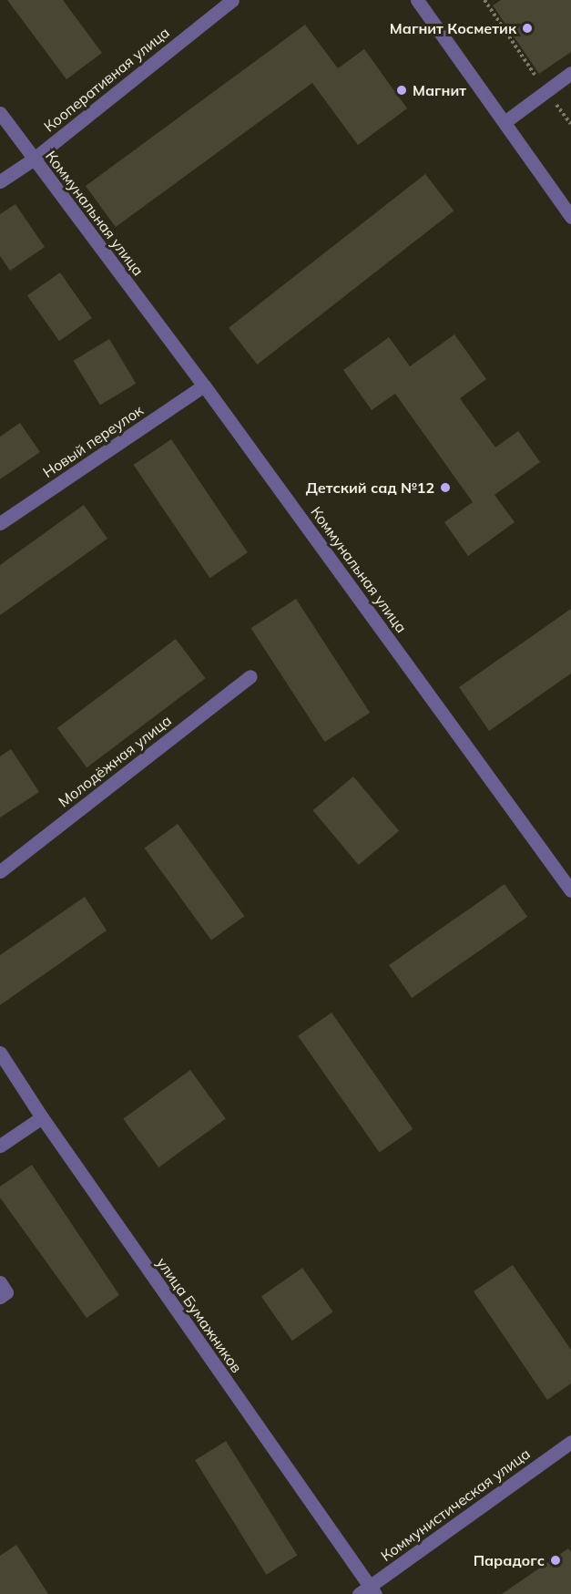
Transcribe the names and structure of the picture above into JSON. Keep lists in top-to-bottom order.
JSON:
{
  "streets": {
    "street": [
      "Кооперативная улица",
      "Коммунальная улица",
      "Новый переулок",
      "Молодёжная улица",
      "улица Бумажников",
      "Коммунистическая улица"
    ]
  },
  "crossings": [
    ["Кооперативная улица", "Коммунальная улица"],
    ["Коммунальная улица", "Новый переулок"],
    ["улица Бумажников", "Коммунистическая улица"]
  ],
  "places": [
    "Магнит Косметик",
    "Магнит",
    "Детский сад №12",
    "Парадогс"
  ]
}
